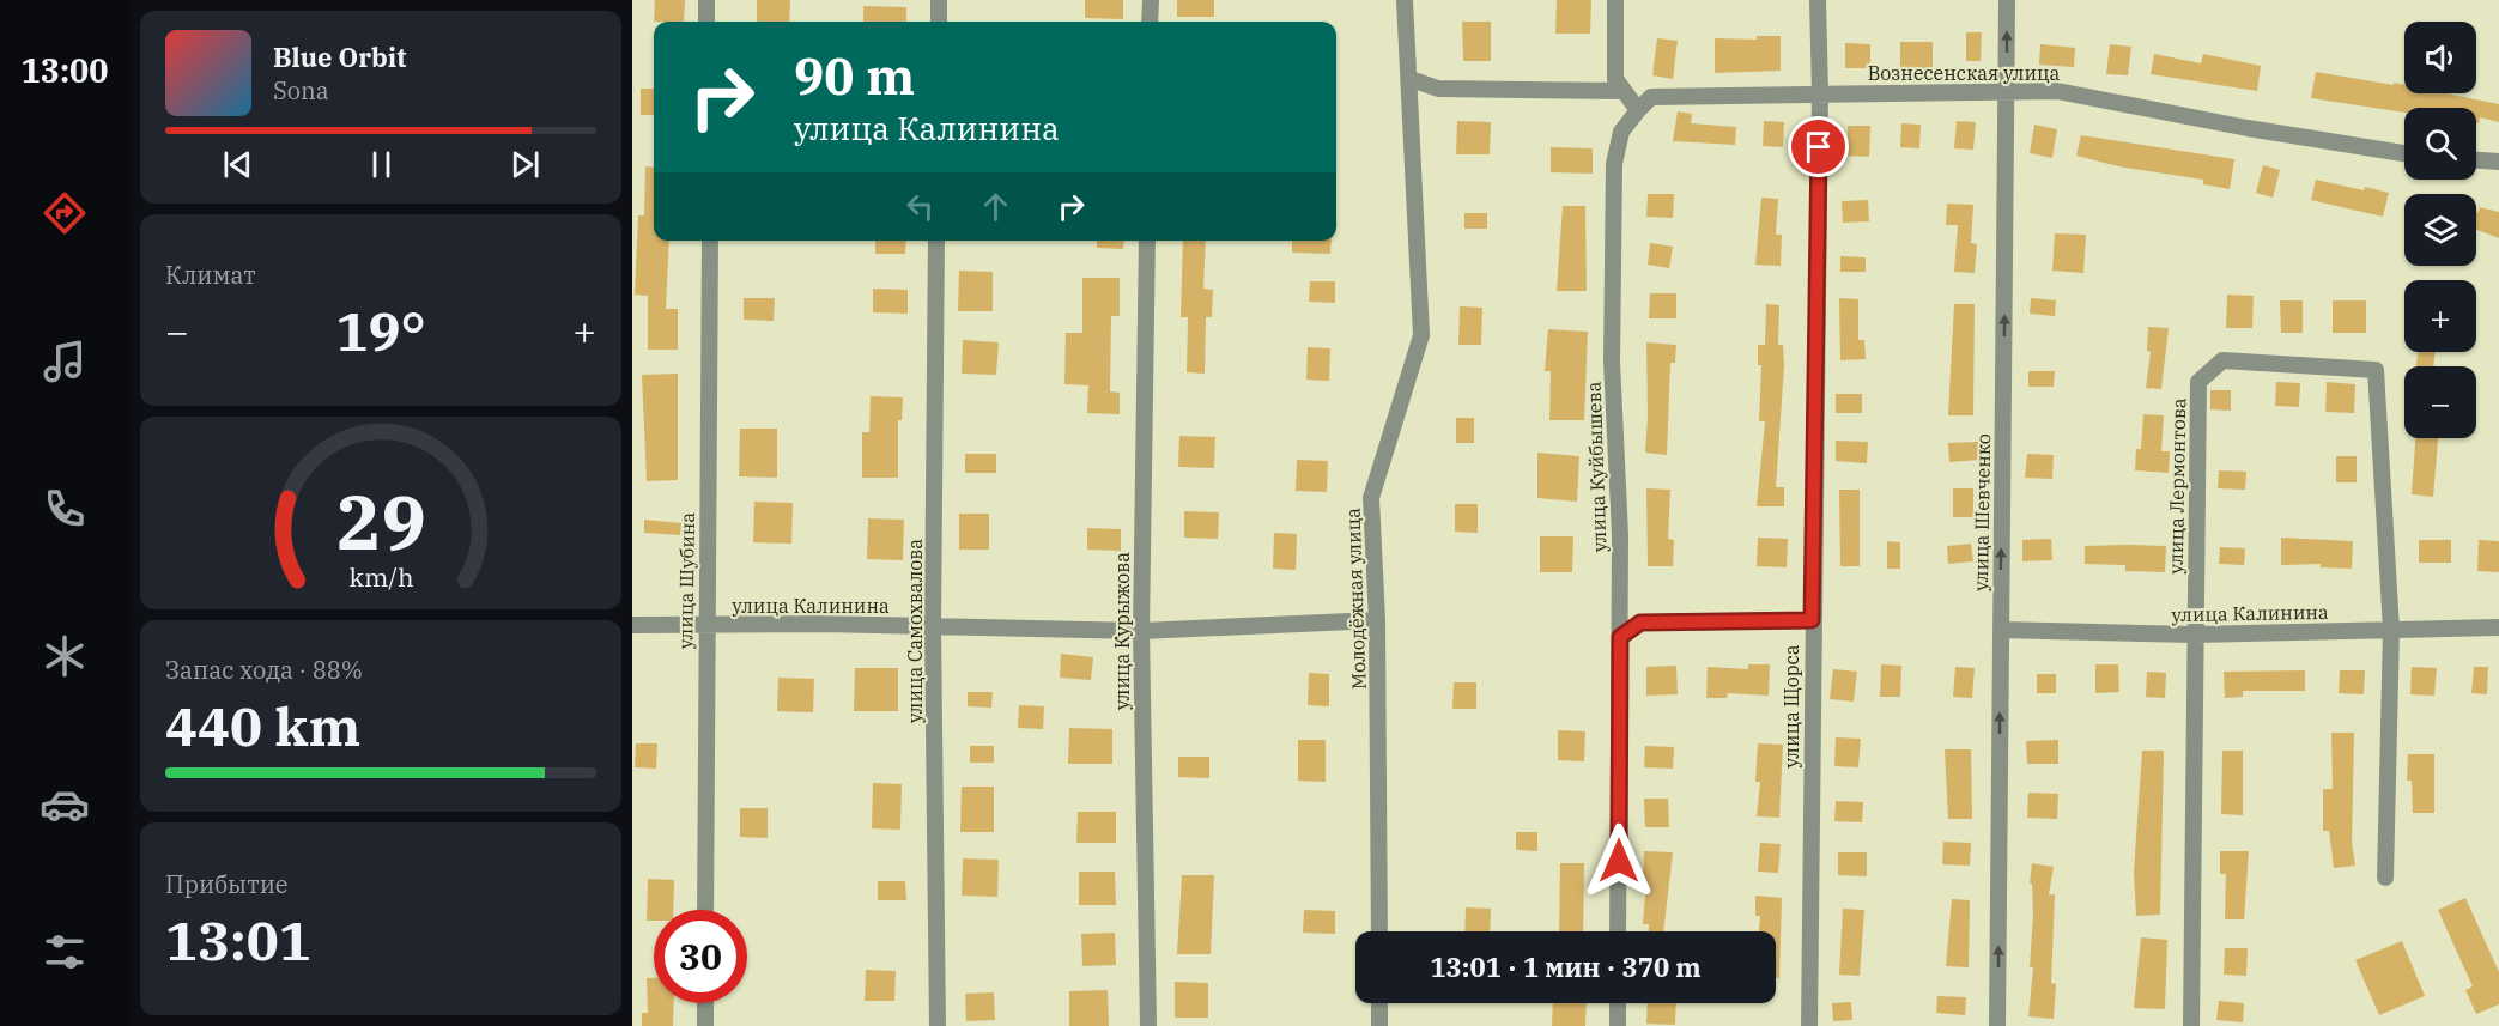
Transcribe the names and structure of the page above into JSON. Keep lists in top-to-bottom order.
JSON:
{
  "streets": {
    "street": [
      "Вознесенская улица",
      "улица Куйбышева",
      "улица Лермонтова",
      "улица Шевченко",
      "улица Шубина",
      "Молодёжная улица",
      "улица Калинина",
      "улица Самохвалова",
      "улица Курыжова",
      "улица Щорса"
    ]
  },
  "crossings": [
    ["Вознесенская улица", "улица Куйбышева"],
    ["Вознесенская улица", "улица Шевченко"],
    ["Вознесенская улица", "улица Щорса"],
    ["улица Лермонтова", "улица Калинина"],
    ["улица Шевченко", "улица Калинина"],
    ["улица Шубина", "улица Калинина"],
    ["Молодёжная улица", "улица Калинина"],
    ["улица Калинина", "улица Самохвалова"],
    ["улица Калинина", "улица Курыжова"]
  ],
  "one_way": ["улица Шевченко"],
  "page": {
    "tabs": "13:00",
    "map_buttons": ["+", "−"],
    "turn": ["90 m", "улица Калинина"],
    "song": ["Blue Orbit", "Sona"],
    "tile": [
      "Климат",
      ["Запас хода · 88%", "440 km"],
      ["Прибытие", "13:01"]
    ],
    "heat": ["−", "19°", "+"],
    "limit": "30",
    "trip": "13:01 · 1 мин · 370 m",
    "gauge": ["29", "km/h"]
  }
}
